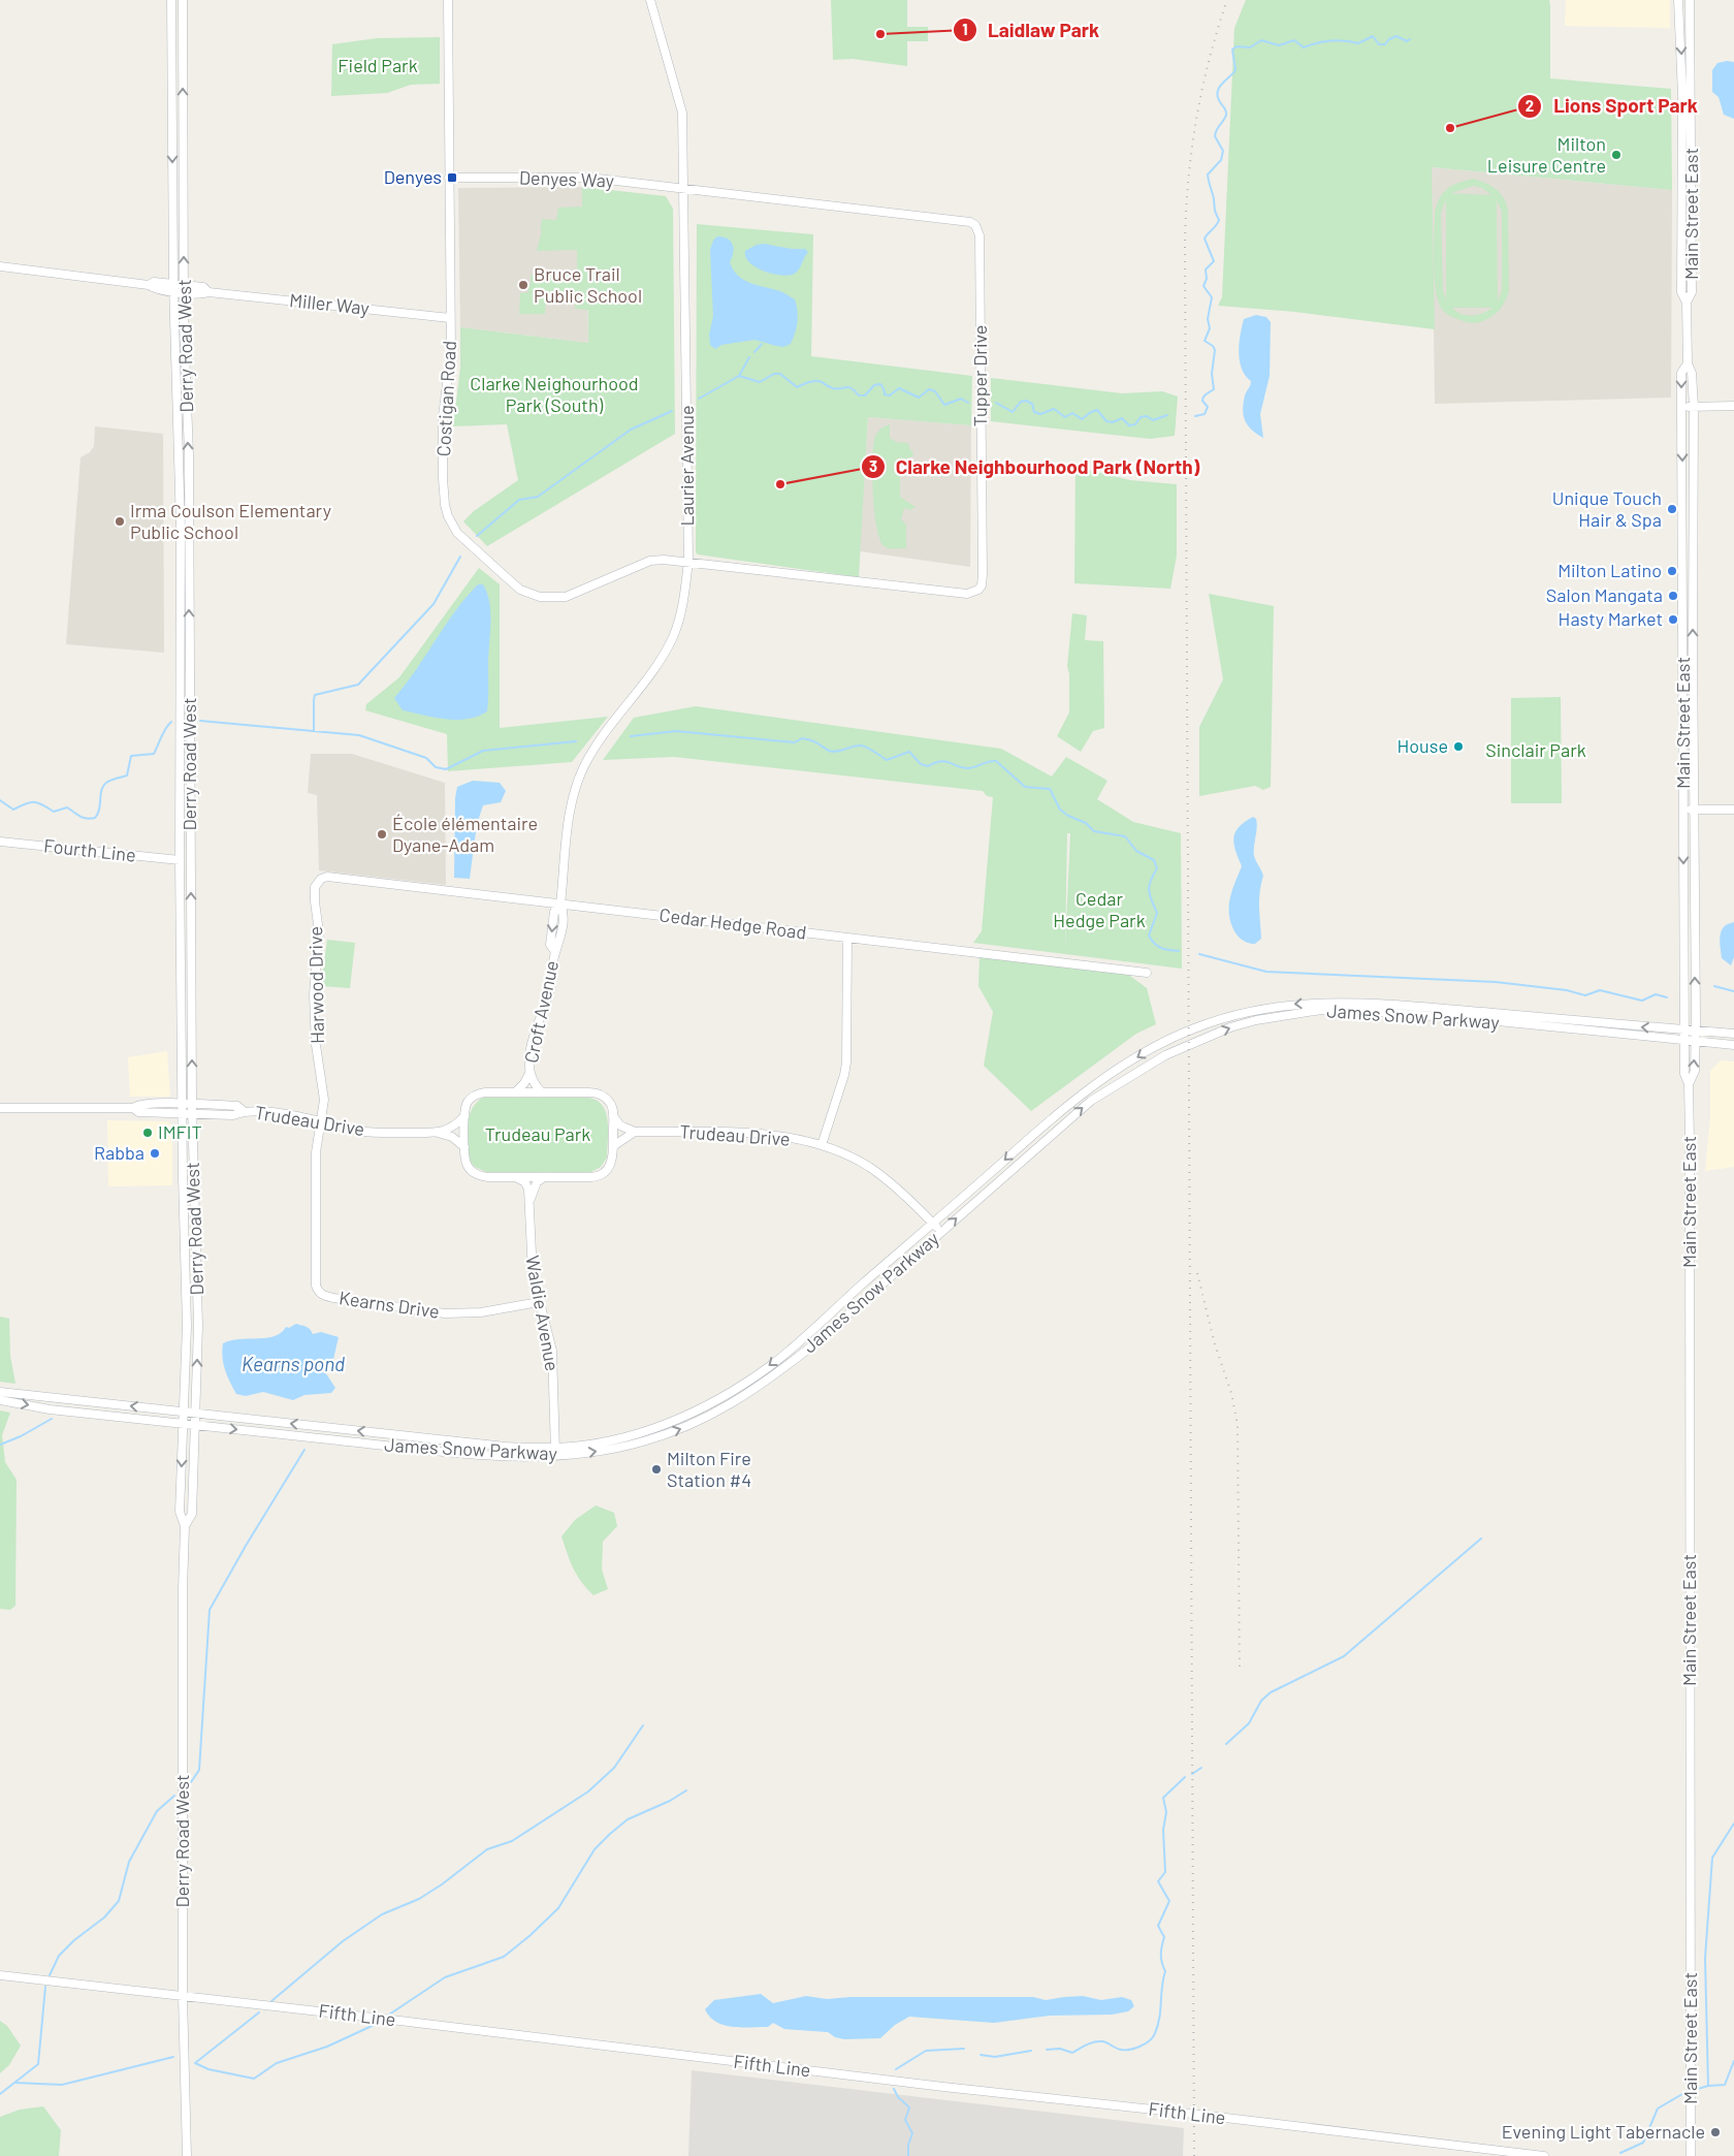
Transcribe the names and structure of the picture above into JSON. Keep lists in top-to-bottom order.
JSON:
{
  "streets": {
    "main road": [
      "Denyes Way",
      "Main Street East",
      "Miller Way",
      "Derry Road West",
      "Tupper Drive",
      "Costigan Road",
      "Laurier Avenue",
      "Fourth Line",
      "Cedar Hedge Road",
      "Harwood Drive",
      "Croft Avenue",
      "James Snow Parkway",
      "Trudeau Drive",
      "Kearns Drive",
      "Waldie Avenue",
      "Fifth Line"
    ]
  },
  "crossings": [
    ["Denyes Way", "Tupper Drive"],
    ["Denyes Way", "Costigan Road"],
    ["Denyes Way", "Laurier Avenue"],
    ["Main Street East", "James Snow Parkway"],
    ["Miller Way", "Derry Road West"],
    ["Miller Way", "Costigan Road"],
    ["Derry Road West", "Fourth Line"],
    ["Derry Road West", "James Snow Parkway"],
    ["Derry Road West", "Trudeau Drive"],
    ["Derry Road West", "Fifth Line"],
    ["Tupper Drive", "Costigan Road"],
    ["Tupper Drive", "Laurier Avenue"],
    ["Costigan Road", "Laurier Avenue"],
    ["Laurier Avenue", "Cedar Hedge Road"],
    ["Laurier Avenue", "Croft Avenue"],
    ["Cedar Hedge Road", "Harwood Drive"],
    ["Cedar Hedge Road", "Croft Avenue"],
    ["Harwood Drive", "Trudeau Drive"],
    ["Harwood Drive", "Kearns Drive"],
    ["Croft Avenue", "Trudeau Drive"],
    ["James Snow Parkway", "Trudeau Drive"],
    ["James Snow Parkway", "Waldie Avenue"],
    ["Trudeau Drive", "Kearns Drive"],
    ["Trudeau Drive", "Waldie Avenue"],
    ["Kearns Drive", "Waldie Avenue"]
  ],
  "water": ["Kearns pond"],
  "parks": [
    "Field Park",
    "Clarke Neighourhood Park (South)",
    "Sinclair Park",
    "Cedar Hedge Park",
    "Trudeau Park"
  ],
  "places": {
    "other": [
      "Laidlaw Park",
      "Lions Sport Park",
      "Milton Leisure Centre",
      "Bruce Trail Public School",
      "Clarke Neighbourhood Park (North)",
      "Unique Touch Hair & Spa",
      "Irma Coulson Elementary Public School",
      "Milton Latino",
      "Salon Mangata",
      "Hasty Market",
      "House",
      "École élémentaire Dyane-Adam",
      "IMFIT",
      "Rabba",
      "Milton Fire Station #4",
      "Evening Light Tabernacle"
    ],
    "transit": ["Denyes"]
  }
}
